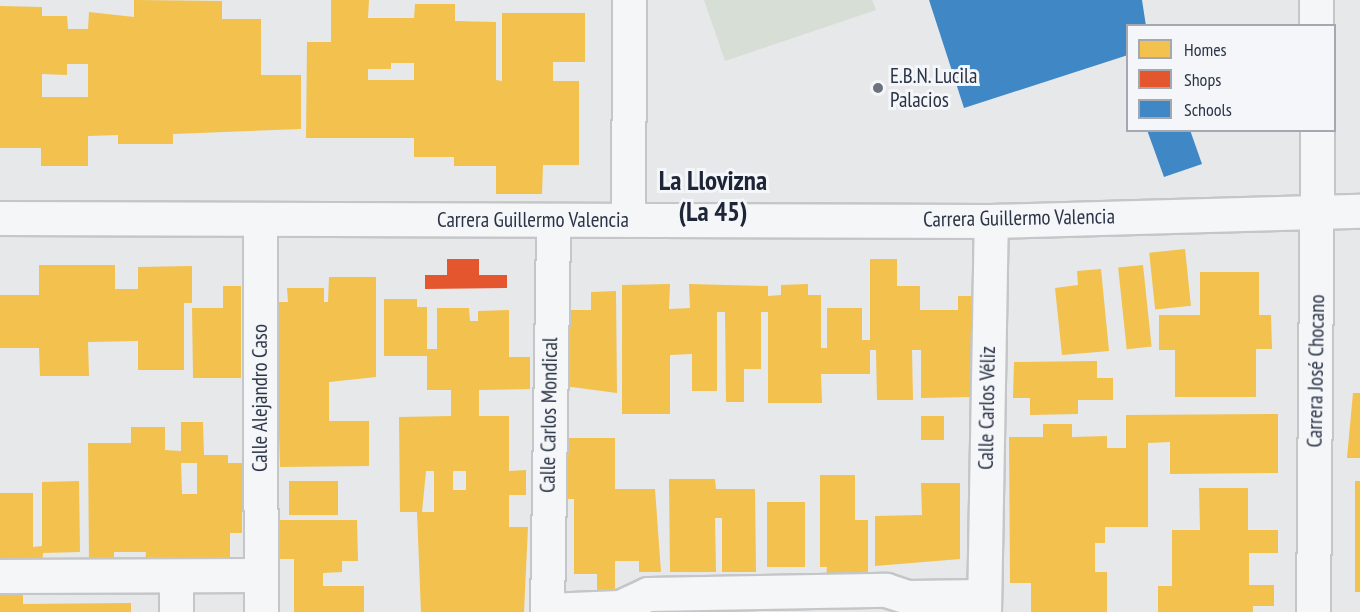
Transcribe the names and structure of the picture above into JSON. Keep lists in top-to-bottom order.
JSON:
{
  "streets": {
    "street": [
      "Carrera Guillermo Valencia",
      "Carrera José Chocano",
      "Calle Alejandro Caso",
      "Calle Carlos Véliz",
      "Calle Carlos Mondical"
    ]
  },
  "crossings": [
    ["Carrera Guillermo Valencia", "Carrera José Chocano"],
    ["Carrera Guillermo Valencia", "Calle Alejandro Caso"],
    ["Carrera Guillermo Valencia", "Calle Carlos Véliz"],
    ["Carrera Guillermo Valencia", "Calle Carlos Mondical"],
    ["Calle Carlos Véliz", "Calle Carlos Mondical"]
  ],
  "districts": ["La Llovizna (La 45)"],
  "places": ["E.B.N. Lucila Palacios"],
  "legend": ["Homes", "Shops", "Schools"]
}
